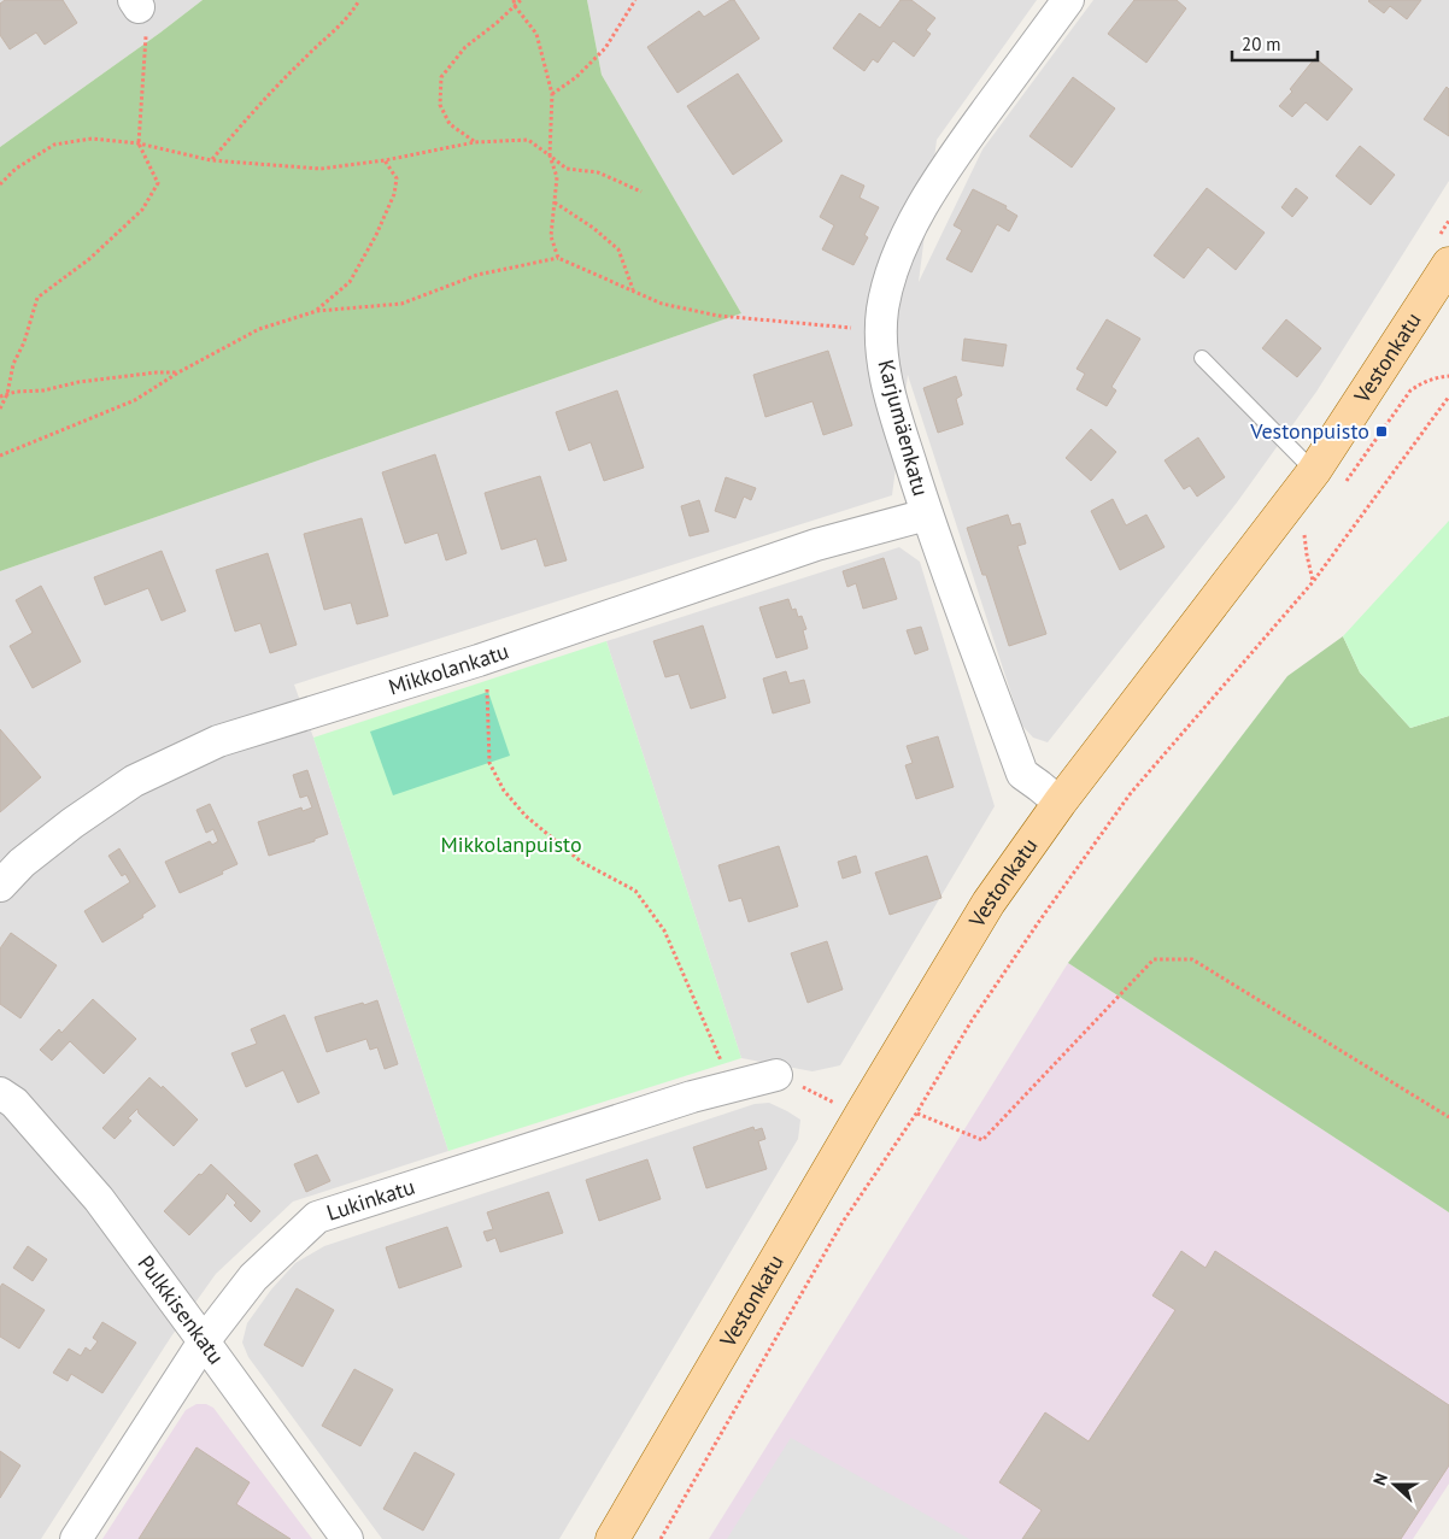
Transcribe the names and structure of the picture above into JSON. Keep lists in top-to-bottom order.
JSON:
{
  "streets": {
    "main road": ["Vestonkatu"],
    "street": [
      "Karjumäenkatu",
      "Mikkolankatu",
      "Lukinkatu",
      "Pulkkisenkatu"
    ]
  },
  "crossings": [
    ["Vestonkatu", "Karjumäenkatu"],
    ["Karjumäenkatu", "Mikkolankatu"],
    ["Lukinkatu", "Pulkkisenkatu"]
  ],
  "parks": ["Mikkolanpuisto"],
  "places": {
    "transit": ["Vestonpuisto"]
  },
  "scale_bar": "20 m",
  "north": "left"
}
